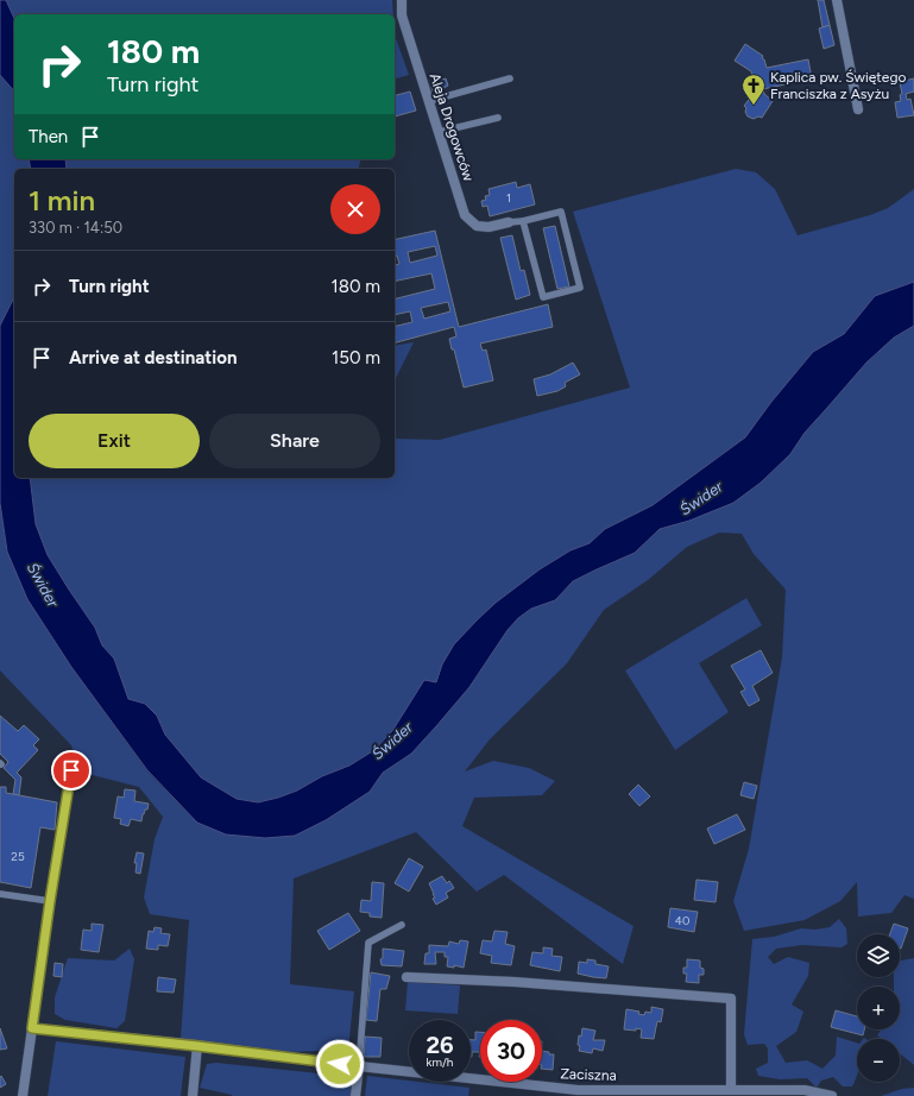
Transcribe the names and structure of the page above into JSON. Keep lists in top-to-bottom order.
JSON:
{
  "streets": {
    "street": ["Aleja Drogowców", "Zaciszna"]
  },
  "water": ["Świder"],
  "places": {
    "church": ["Kaplica pw. Świętego Franciszka z Asyżu"]
  },
  "house_numbers": ["1", "25", "40"],
  "page": {
    "turn": ["180 m", "Turn right"],
    "then": "Then",
    "heading": ["1 min", "330 m · 14:50"],
    "list": [
      {
        "name": "Turn right",
        "value": "180 m"
      },
      {
        "name": "Arrive at destination",
        "value": "150 m"
      }
    ],
    "buttons": ["Exit", "Share"],
    "map_buttons": ["+", "−"],
    "speed": "26 km/h",
    "limit": "30"
  }
}
